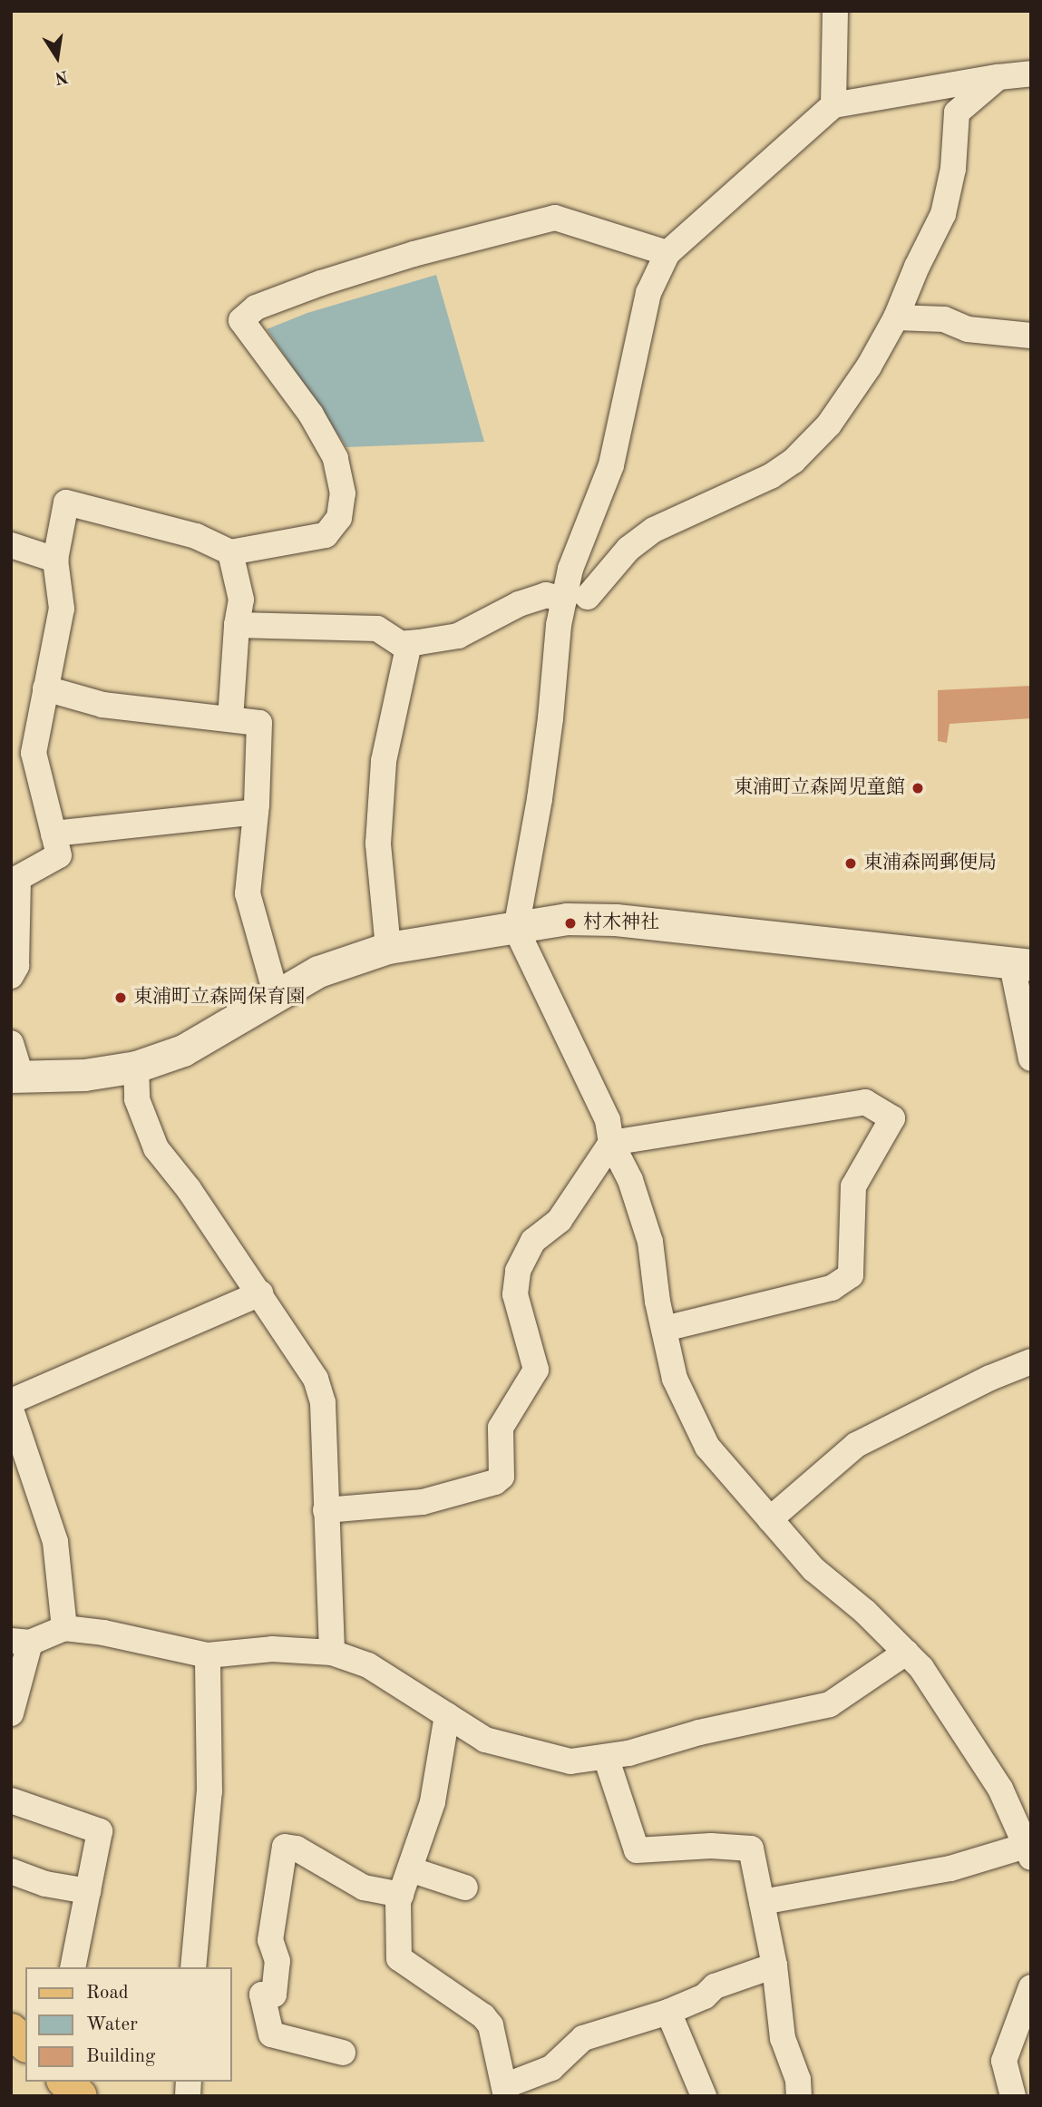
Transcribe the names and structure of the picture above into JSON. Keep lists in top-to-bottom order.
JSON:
{
  "places": [
    "東浦町立森岡児童館",
    "東浦森岡郵便局",
    "村木神社",
    "東浦町立森岡保育園"
  ],
  "legend": ["Road", "Water", "Building"],
  "north": "bottom"
}
